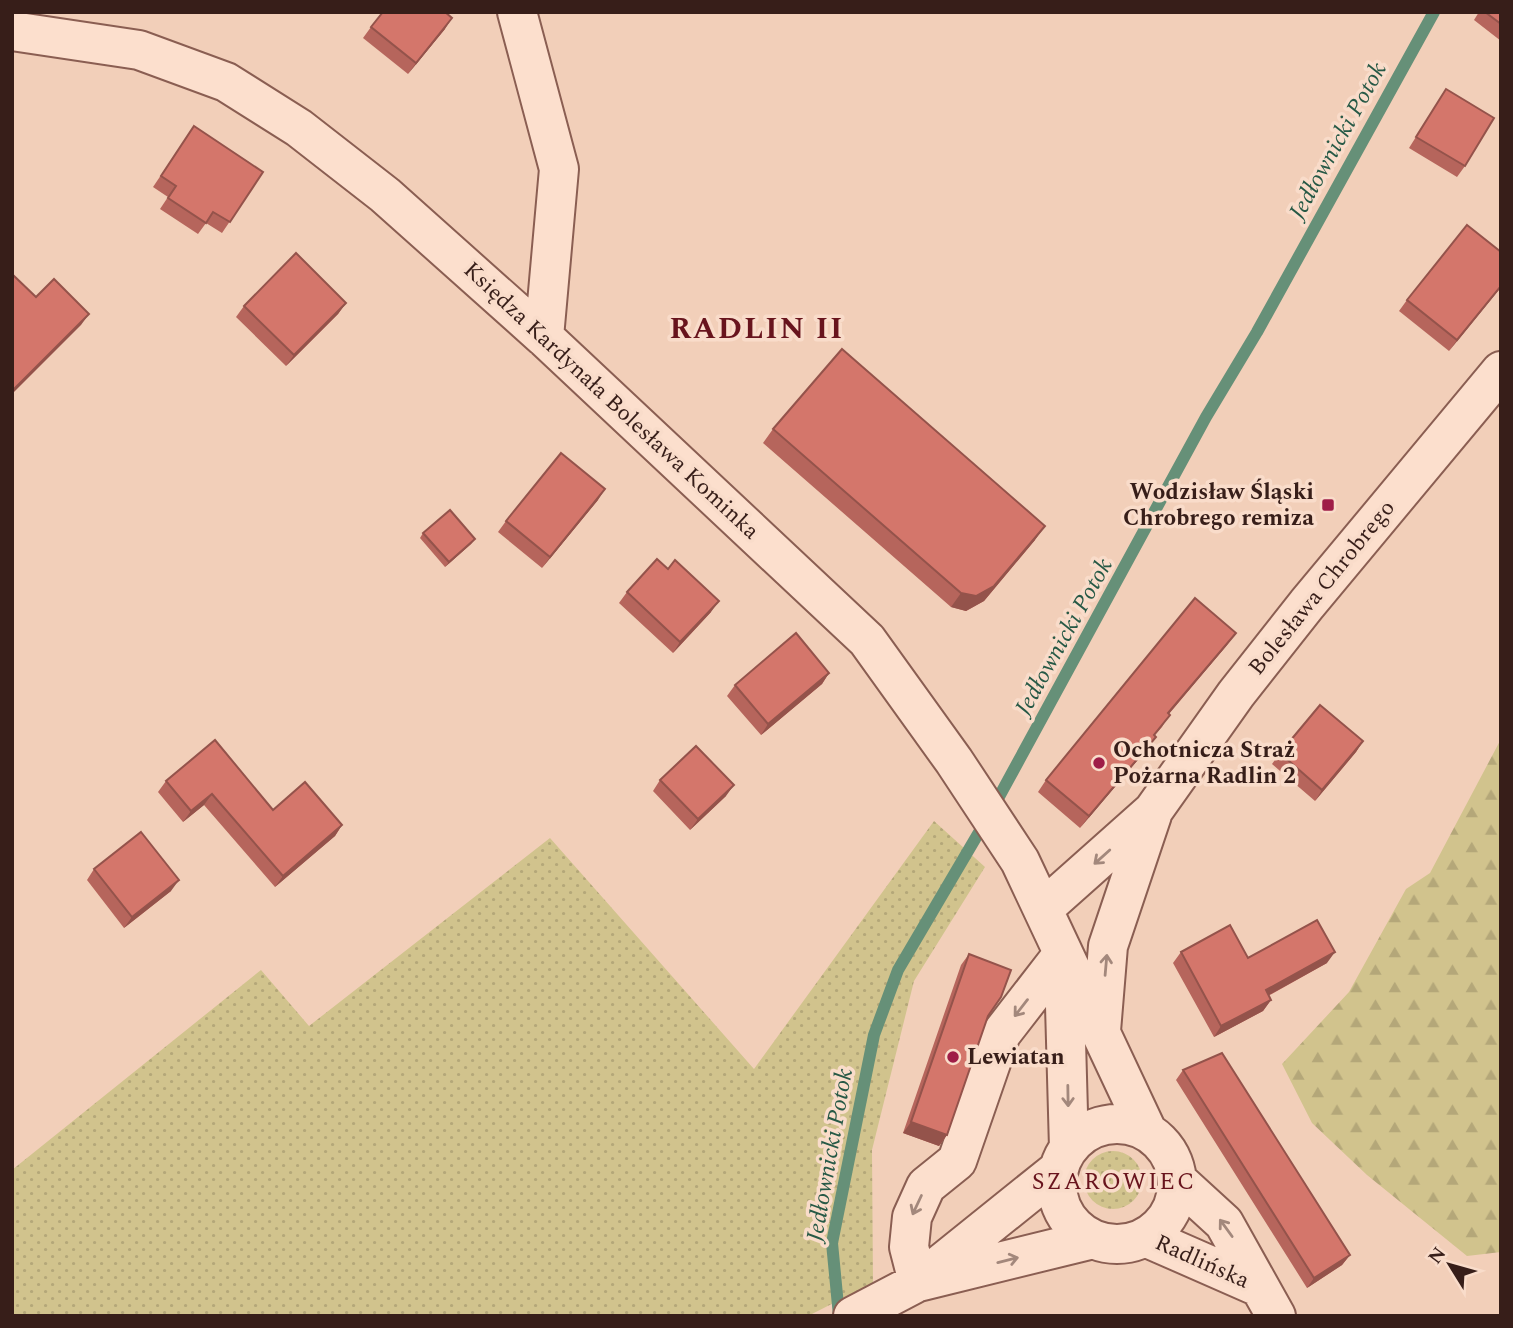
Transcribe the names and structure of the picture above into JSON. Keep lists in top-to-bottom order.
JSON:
{
  "streets": {
    "street": ["Księdza Kardynała Bolesława Kominka", "Bolesława Chrobrego", "Radlińska"]
  },
  "crossings": [
    ["Księdza Kardynała Bolesława Kominka", "Bolesława Chrobrego"],
    ["Księdza Kardynała Bolesława Kominka", "Radlińska"]
  ],
  "districts": ["RADLIN II", "SZAROWIEC"],
  "water": ["Jedłownicki Potok"],
  "places": {
    "transit": ["Wodzisław Śląski Chrobrego remiza"],
    "other": ["Ochotnicza Straż Pożarna Radlin 2", "Lewiatan"]
  },
  "north": "top left"
}
